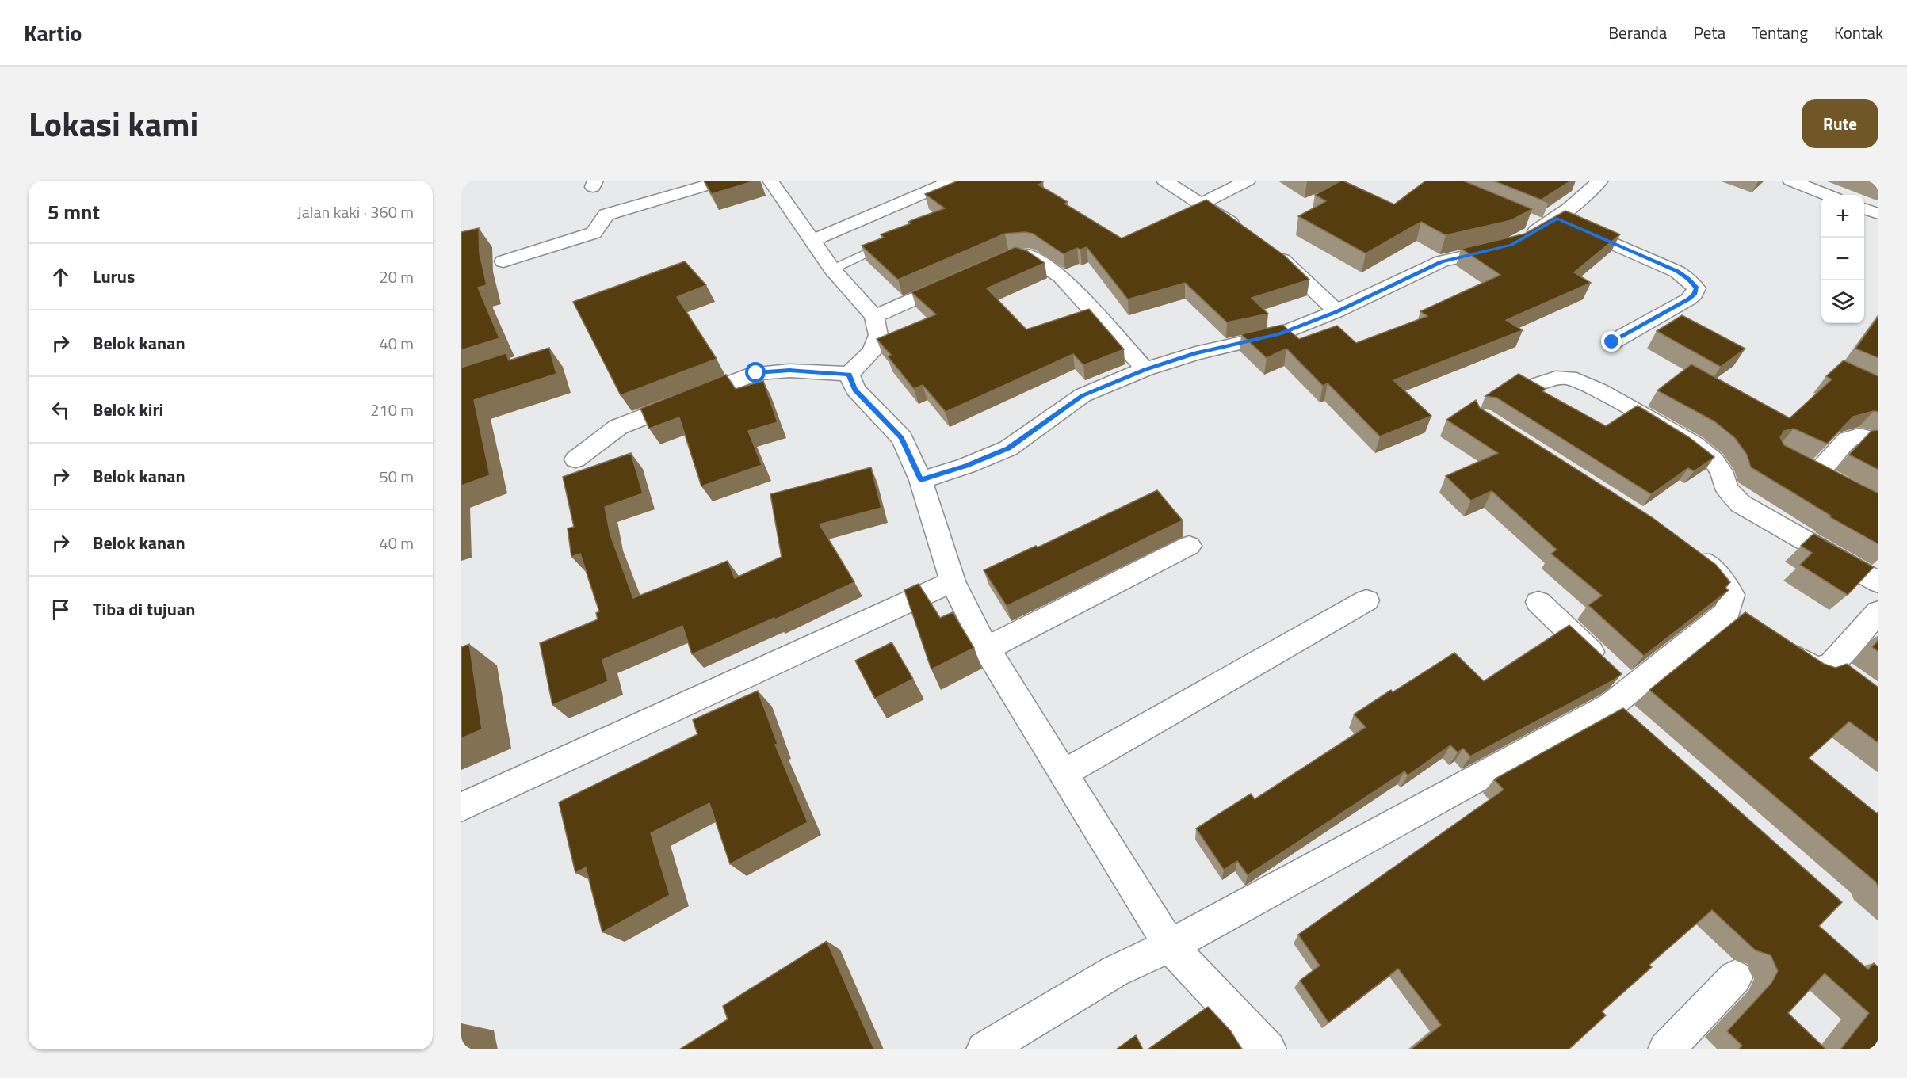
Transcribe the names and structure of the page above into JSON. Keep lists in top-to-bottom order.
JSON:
{
  "page": {
    "header": "Kartio",
    "nav": [
      "Beranda",
      "Peta",
      "Tentang",
      "Kontak"
    ],
    "title": "Lokasi kami",
    "buttons": "Rute",
    "heading": ["5 mnt", "Jalan kaki · 360 m"],
    "map_buttons": ["+", "−"],
    "list": [
      ["Lurus", "20 m"],
      ["Belok kanan", "40 m"],
      ["Belok kiri", "210 m"],
      ["Belok kanan", "50 m"],
      ["Belok kanan", "40 m"],
      "Tiba di tujuan"
    ]
  }
}
